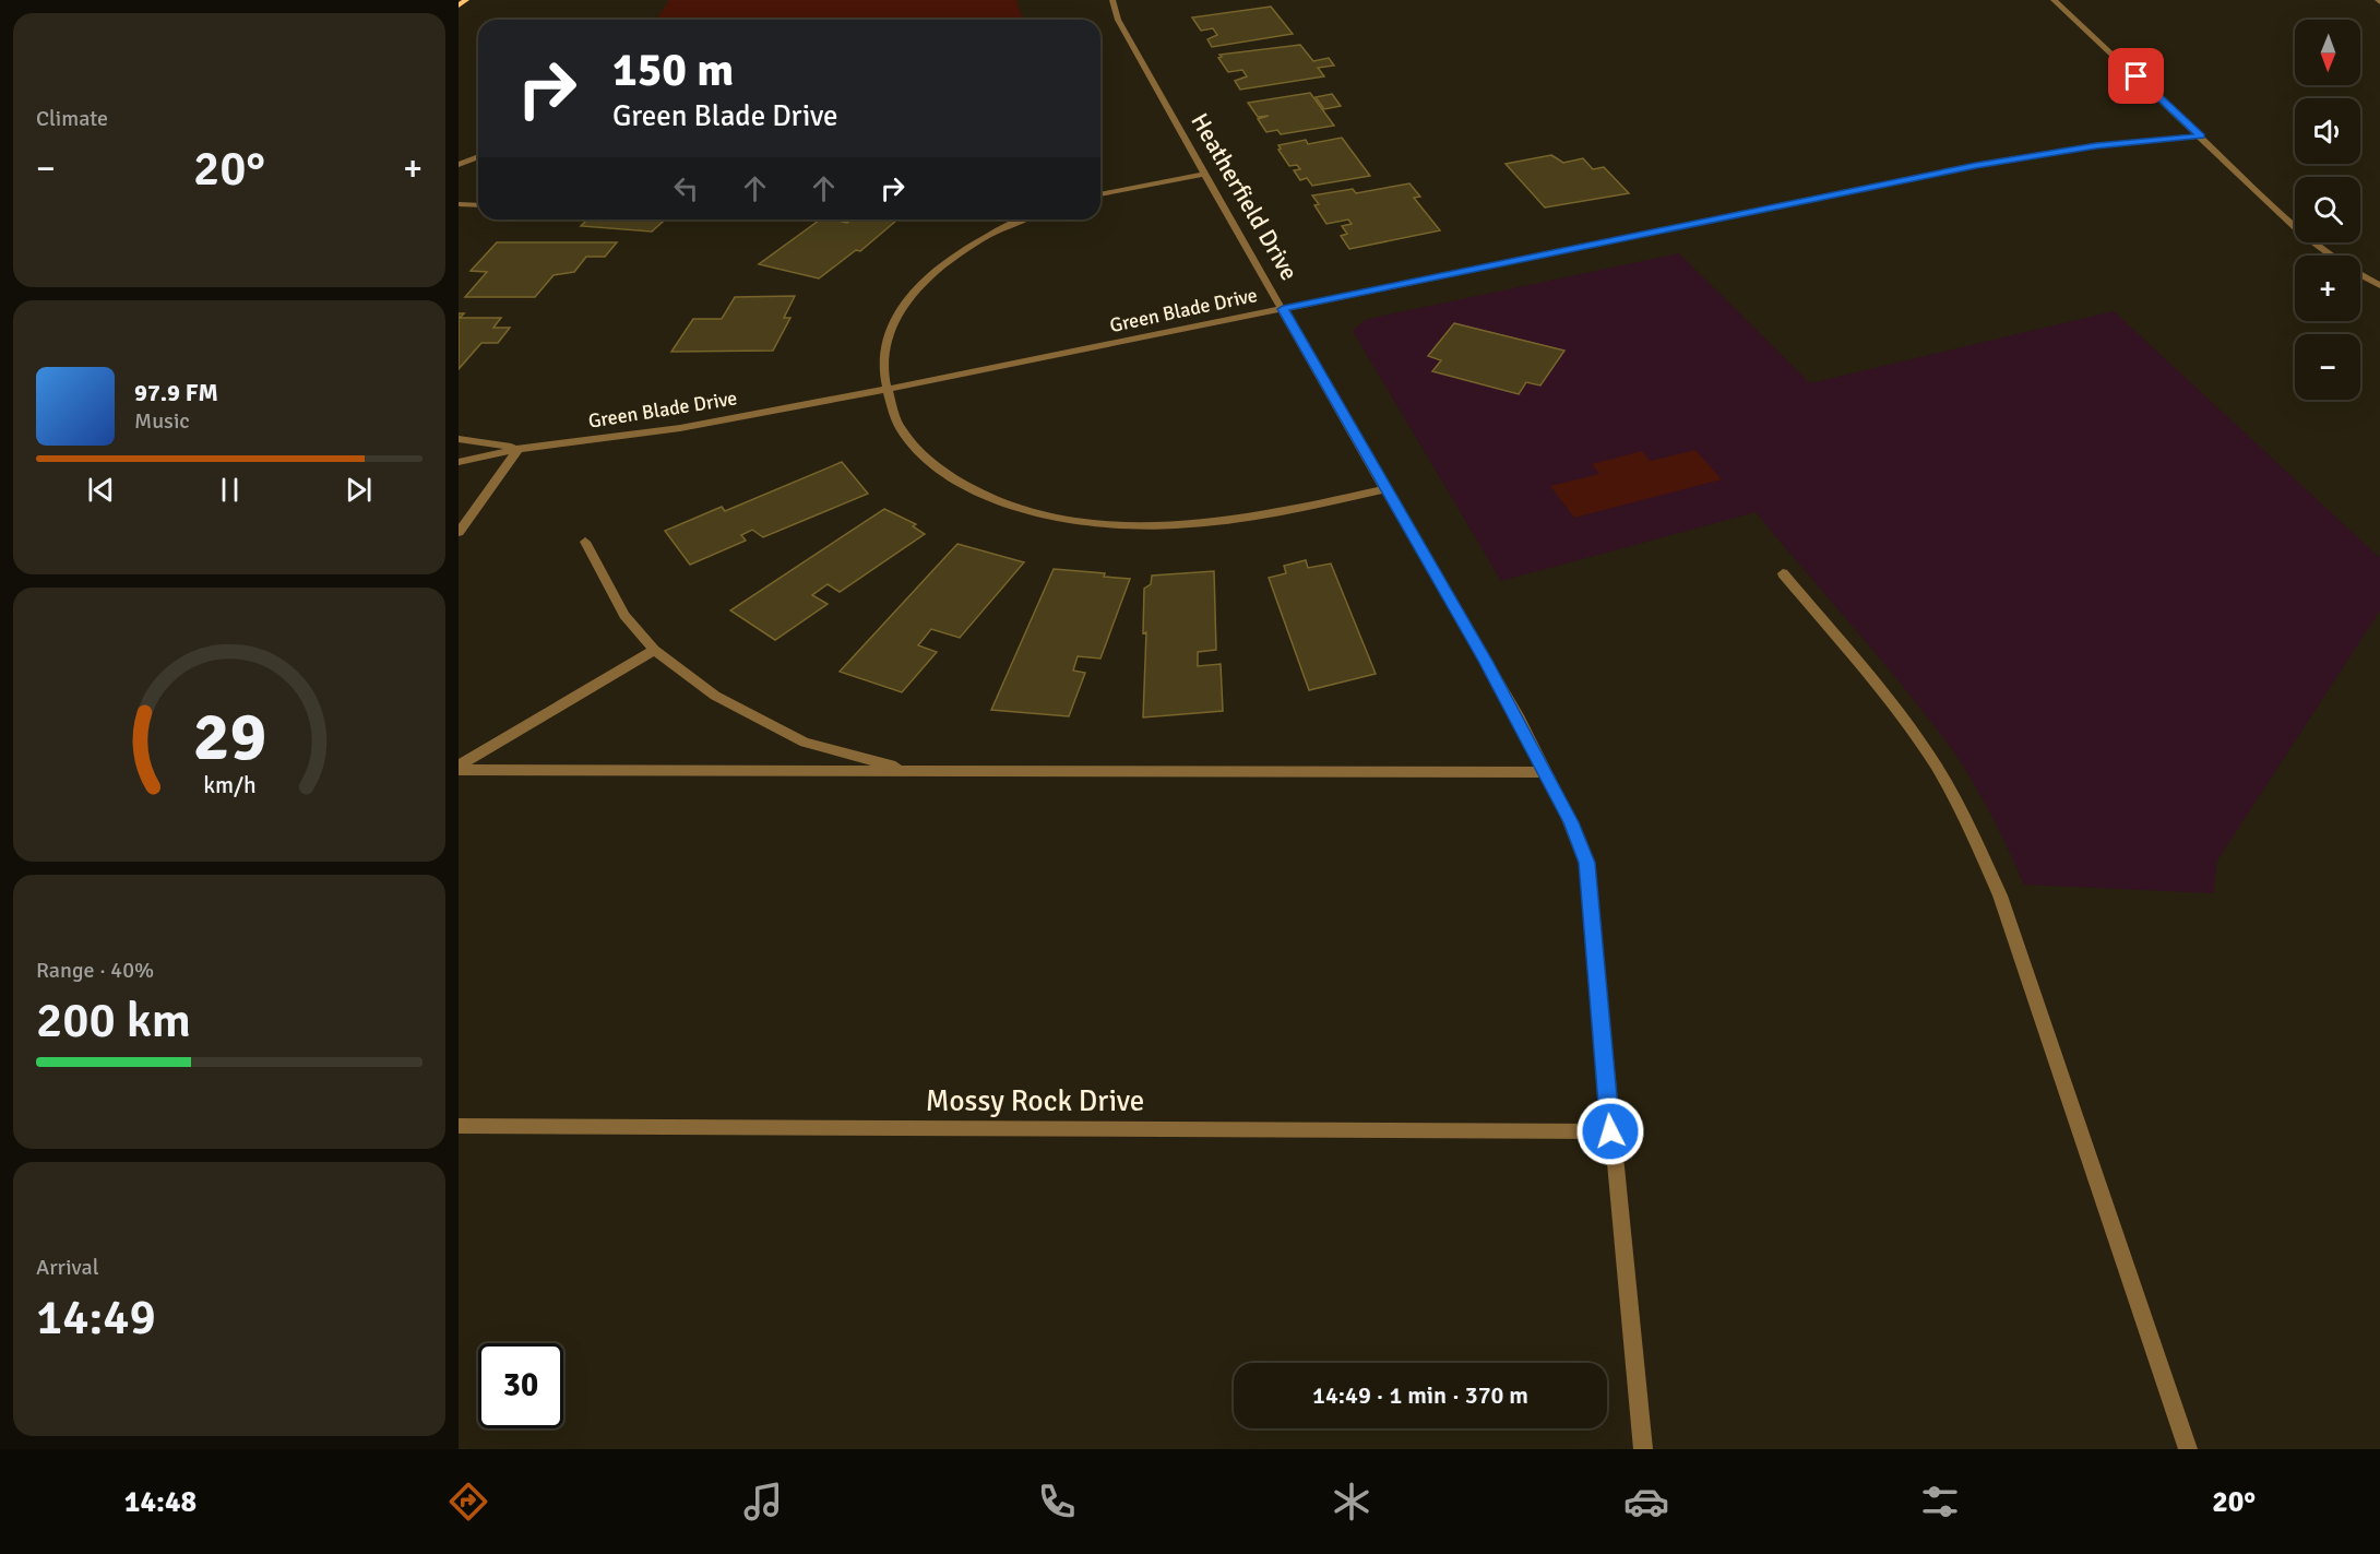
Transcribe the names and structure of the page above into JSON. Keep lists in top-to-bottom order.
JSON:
{
  "streets": {
    "street": ["Heatherfield Drive", "Green Blade Drive", "Mossy Rock Drive"]
  },
  "crossings": [
    ["Heatherfield Drive", "Green Blade Drive"],
    ["Heatherfield Drive", "Mossy Rock Drive"]
  ],
  "north": "bottom",
  "page": {
    "tile": [
      "Climate",
      ["Range · 40%", "200 km"],
      ["Arrival", "14:49"]
    ],
    "map_buttons": ["+", "−"],
    "turn": ["150 m", "Green Blade Drive"],
    "heat": ["−", "20°", "+"],
    "song": ["97.9 FM", "Music"],
    "limit": "30",
    "trip": "14:49 · 1 min · 370 m",
    "tabs": ["14:48", "20°"],
    "gauge": ["29", "km/h"]
  }
}
